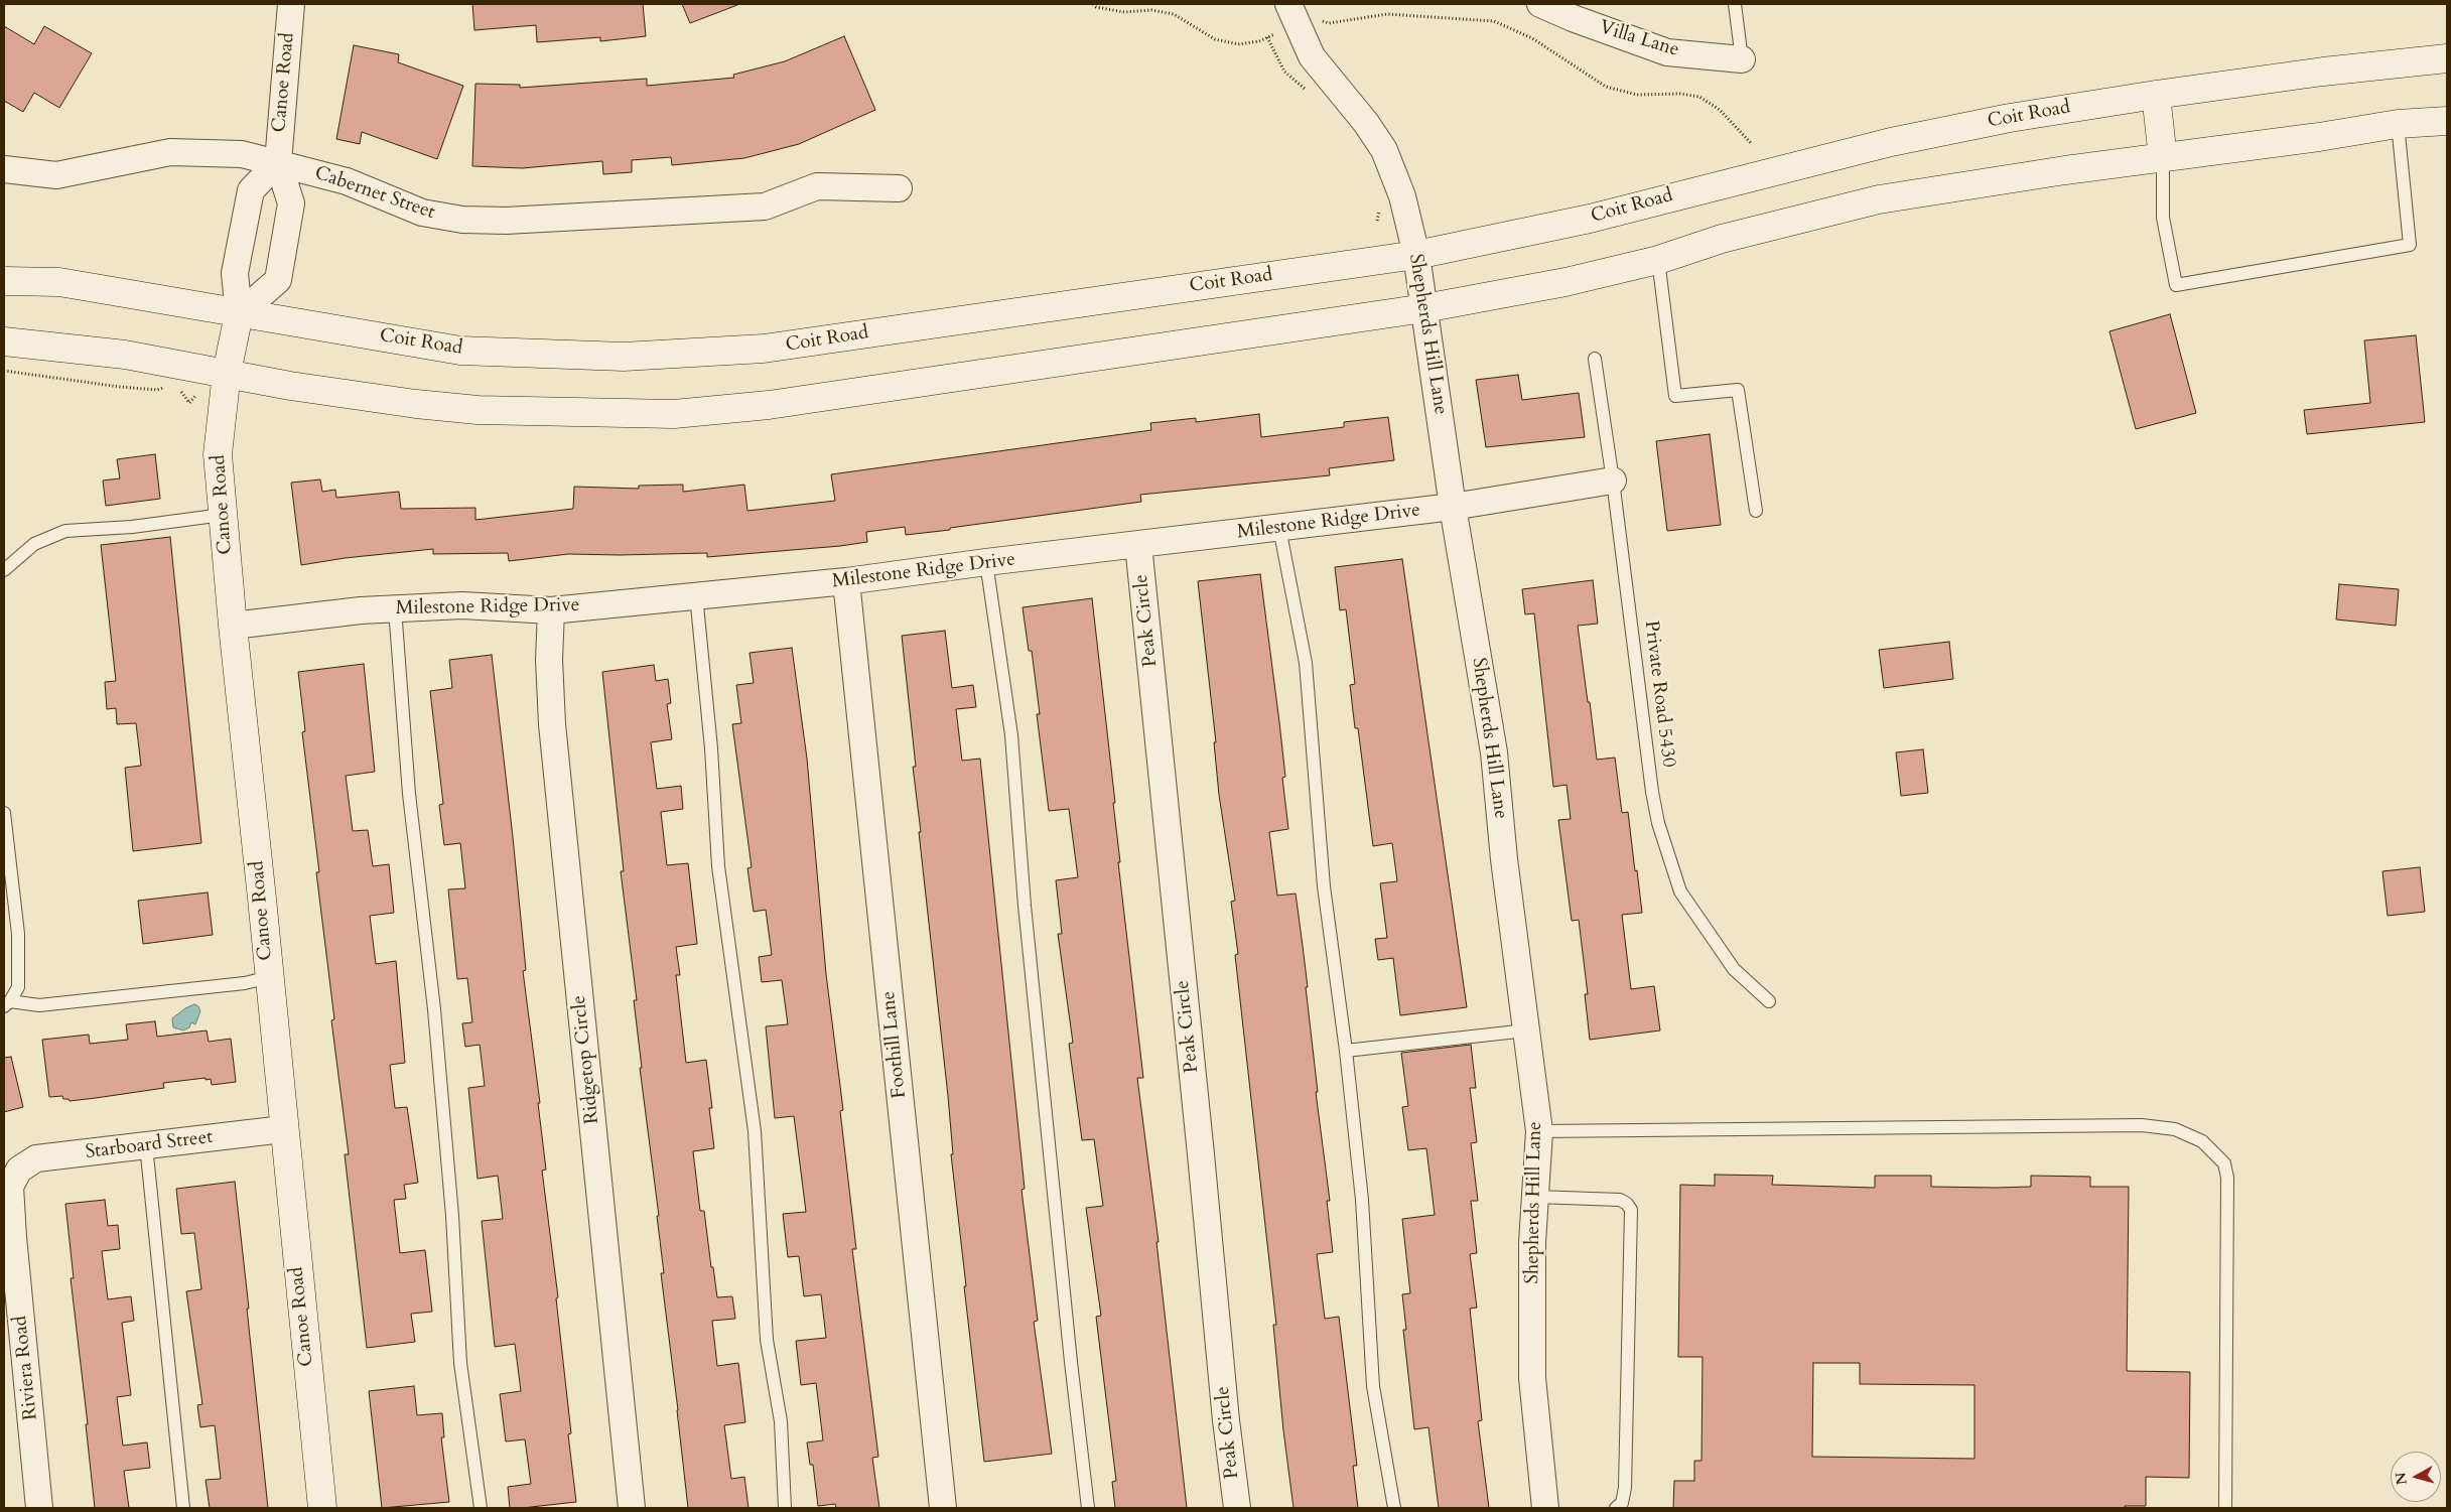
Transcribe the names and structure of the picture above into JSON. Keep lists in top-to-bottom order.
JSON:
{
  "streets": {
    "main road": ["Canoe Road", "Coit Road"],
    "street": [
      "Villa Lane",
      "Cabernet Street",
      "Shepherds Hill Lane",
      "Milestone Ridge Drive",
      "Peak Circle",
      "Foothill Lane",
      "Ridgetop Circle",
      "Starboard Street",
      "Riviera Road"
    ],
    "lane": ["Private Road 5430"]
  },
  "crossings": [
    ["Canoe Road", "Coit Road"],
    ["Canoe Road", "Cabernet Street"],
    ["Canoe Road", "Milestone Ridge Drive"],
    ["Canoe Road", "Starboard Street"],
    ["Coit Road", "Shepherds Hill Lane"],
    ["Shepherds Hill Lane", "Milestone Ridge Drive"],
    ["Milestone Ridge Drive", "Peak Circle"],
    ["Milestone Ridge Drive", "Private Road 5430"],
    ["Milestone Ridge Drive", "Foothill Lane"],
    ["Milestone Ridge Drive", "Ridgetop Circle"],
    ["Starboard Street", "Riviera Road"]
  ],
  "north": "left"
}
